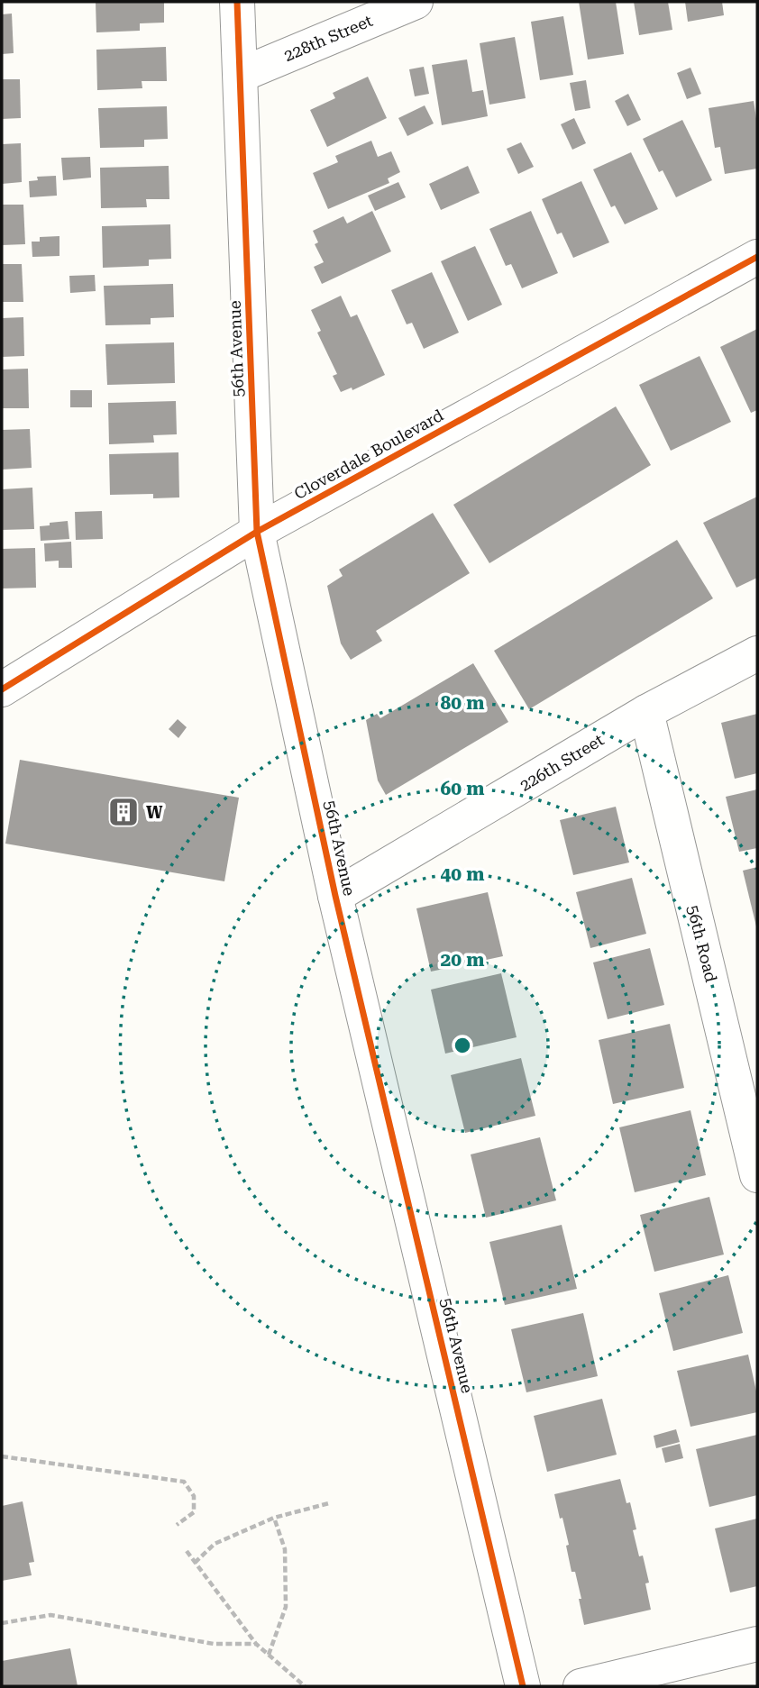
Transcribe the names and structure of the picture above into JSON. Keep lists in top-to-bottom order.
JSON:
{
  "streets": {
    "street": [
      "228th Street",
      "56th Avenue",
      "Cloverdale Boulevard",
      "226th Street",
      "56th Road"
    ]
  },
  "crossings": [
    ["228th Street", "56th Avenue"],
    ["56th Avenue", "Cloverdale Boulevard"],
    ["56th Avenue", "226th Street"],
    ["226th Street", "56th Road"]
  ],
  "places": {
    "building": ["W"]
  },
  "rings": [
    "80 m",
    "60 m",
    "40 m",
    "20 m"
  ]
}
